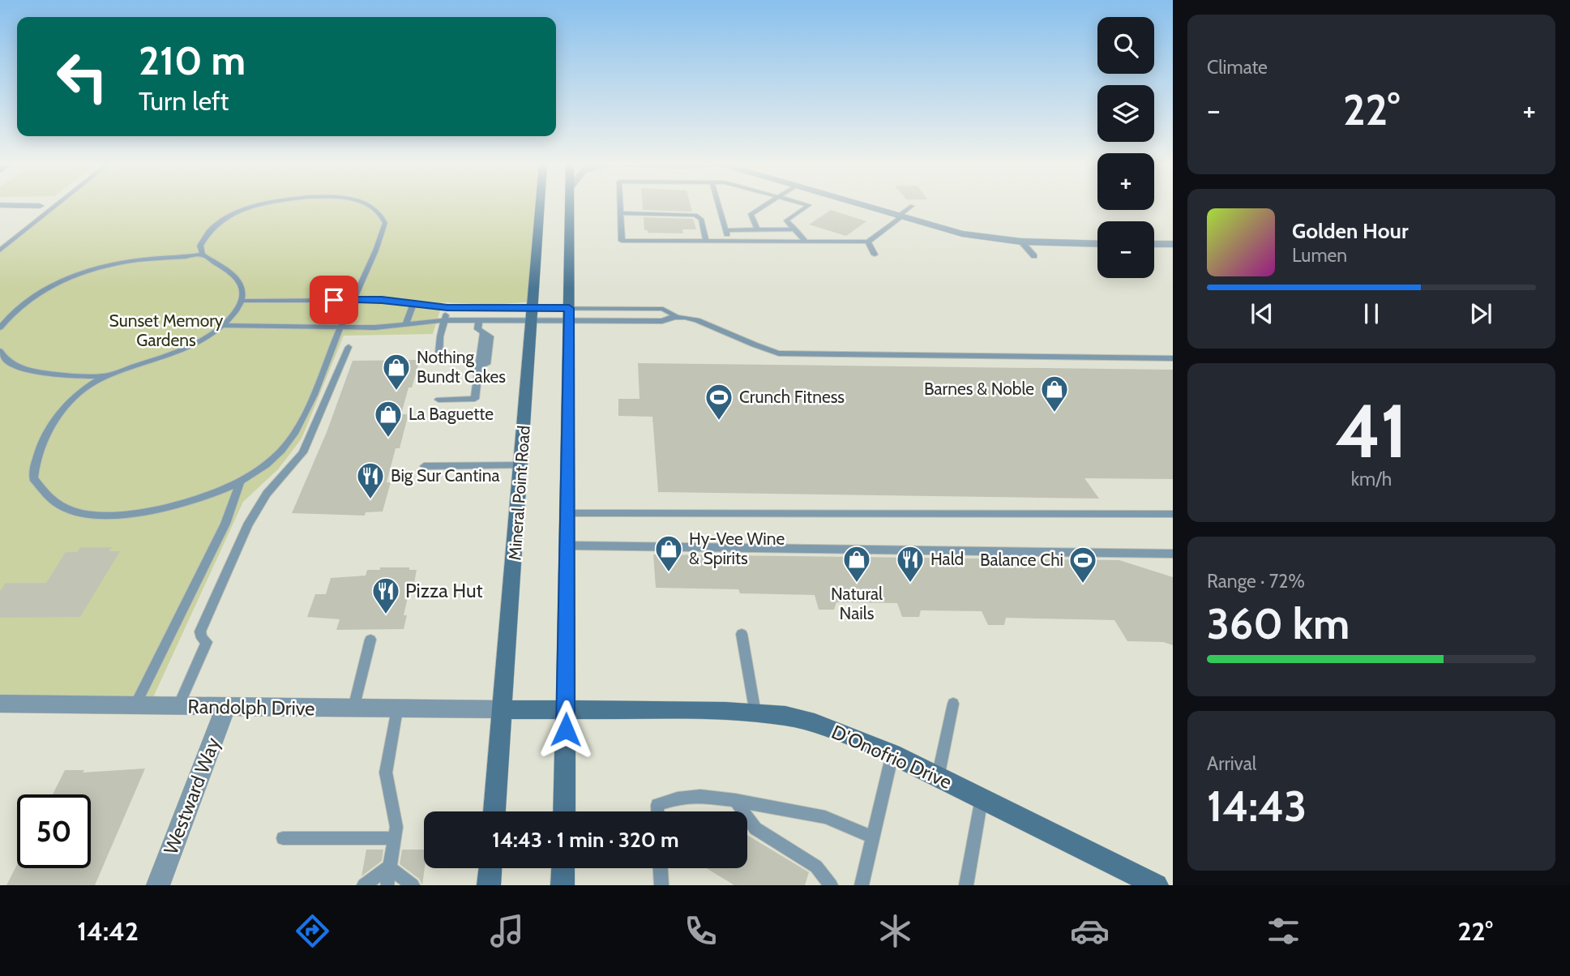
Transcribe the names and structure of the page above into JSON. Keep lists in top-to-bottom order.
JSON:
{
  "streets": {
    "main road": ["Mineral Point Road", "D'Onofrio Drive"],
    "street": ["Randolph Drive", "Westward Way"]
  },
  "crossings": [
    ["Mineral Point Road", "Randolph Drive"],
    ["Mineral Point Road", "D'Onofrio Drive"],
    ["Randolph Drive", "D'Onofrio Drive"],
    ["Randolph Drive", "Westward Way"]
  ],
  "parks": ["Sunset Memory Gardens"],
  "places": {
    "shop": [
      "Nothing Bundt Cakes",
      "Barnes & Noble",
      "La Baguette",
      "Hy-Vee Wine & Spirits",
      "Natural Nails"
    ],
    "sports": ["Crunch Fitness", "Balance Chi"],
    "restaurant": ["Big Sur Cantina", "Hald", "Pizza Hut"]
  },
  "page": {
    "tile": [
      "Climate",
      ["41", "km/h"],
      ["Range · 72%", "360 km"],
      ["Arrival", "14:43"]
    ],
    "map_buttons": ["+", "−"],
    "turn": ["210 m", "Turn left"],
    "heat": ["−", "22°", "+"],
    "song": ["Golden Hour", "Lumen"],
    "limit": "50",
    "trip": "14:43 · 1 min · 320 m",
    "tabs": ["14:42", "22°"]
  }
}
